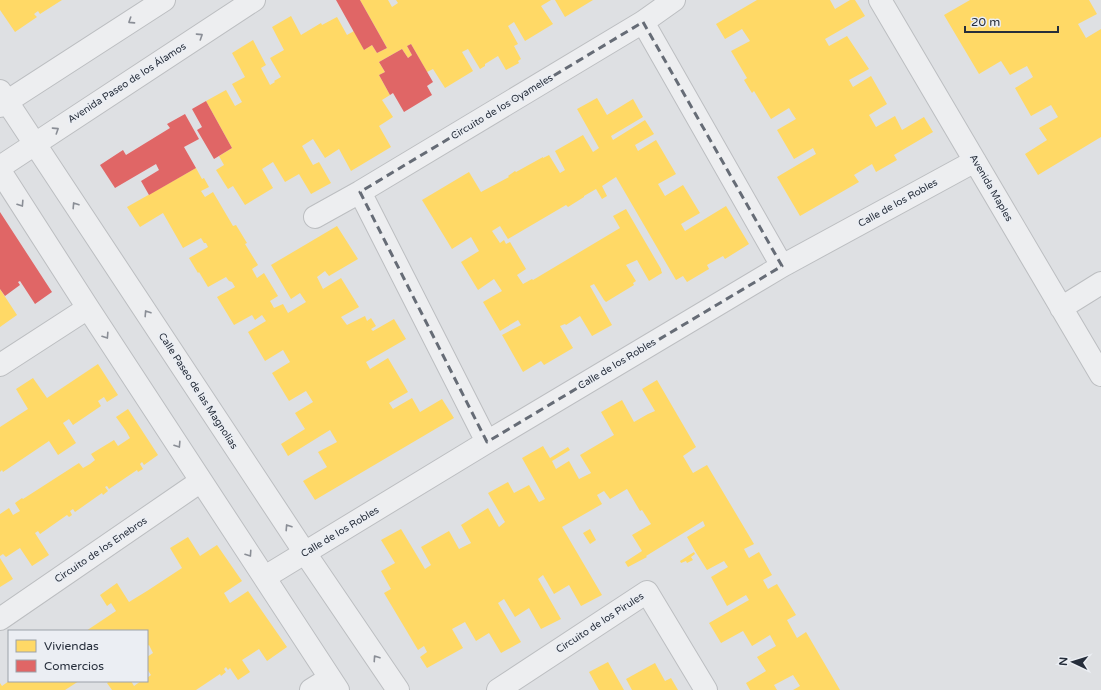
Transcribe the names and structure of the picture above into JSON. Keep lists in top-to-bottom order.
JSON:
{
  "streets": {
    "street": [
      "Avenida Paseo de los Álamos",
      "Circuito de los Oyameles",
      "Avenida Maples",
      "Calle de los Robles",
      "Calle Paseo de las Magnolias",
      "Circuito de los Enebros",
      "Circuito de los Pirules"
    ]
  },
  "crossings": [
    ["Avenida Paseo de los Álamos", "Calle Paseo de las Magnolias"],
    ["Avenida Maples", "Calle de los Robles"],
    ["Calle de los Robles", "Calle Paseo de las Magnolias"]
  ],
  "legend": ["Viviendas", "Comercios"],
  "scale_bar": "20 m",
  "north": "left"
}
